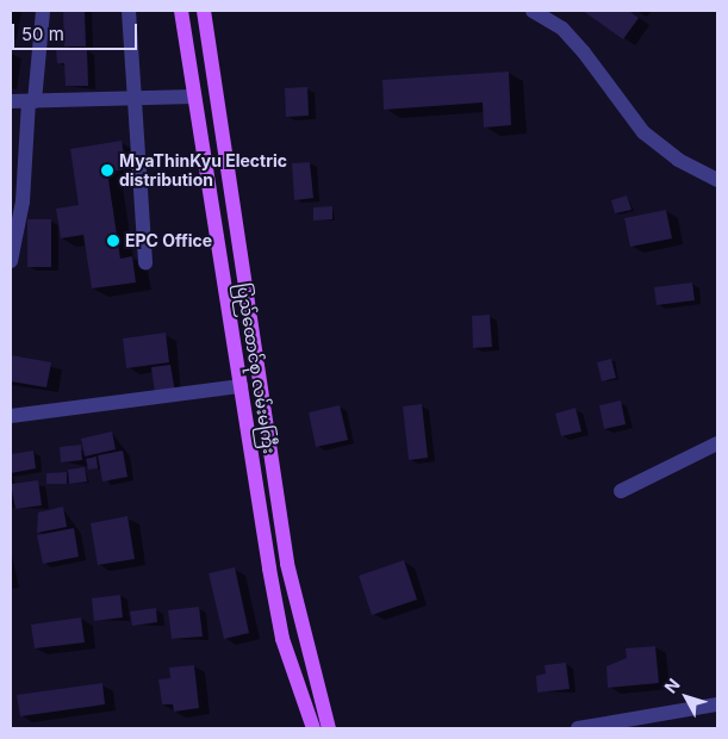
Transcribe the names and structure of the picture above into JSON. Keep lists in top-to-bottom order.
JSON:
{
  "streets": {
    "main road": ["ပြည်ထောင်စု လမ်းမကြီး"]
  },
  "places": ["MyaThinKyu Electric distribution", "EPC Office"],
  "scale_bar": "50 m",
  "north": "top left"
}
